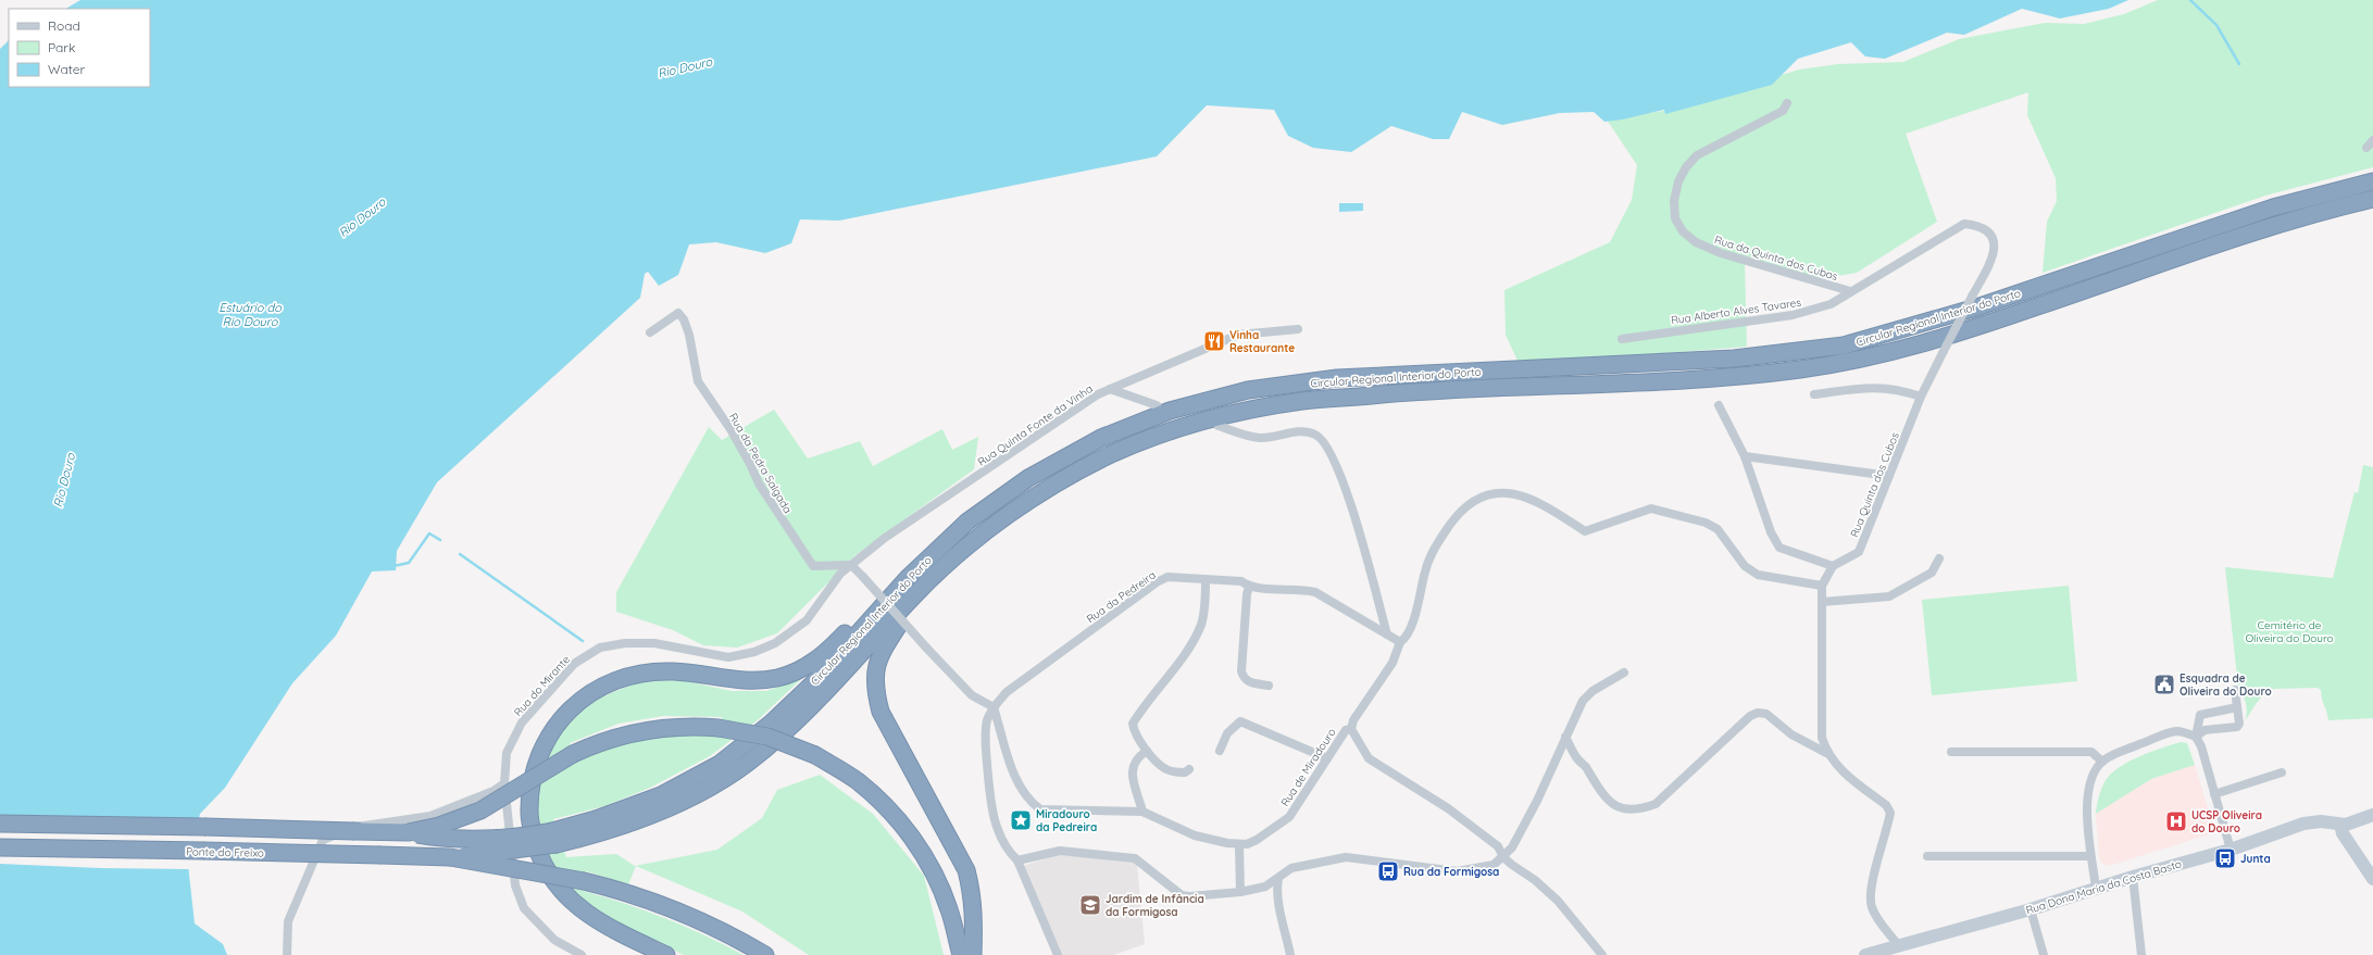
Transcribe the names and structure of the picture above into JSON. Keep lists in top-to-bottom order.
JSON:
{
  "streets": {
    "highway": ["Circular Regional Interior do Porto", "Ponte do Freixo"],
    "street": [
      "Rua da Quinta dos Cubos",
      "Rua Alberto Alves Tavares",
      "Rua Quinta Fonte da Vinha",
      "Rua da Pedra Salgada",
      "Rua Quinta dos Cubos",
      "Rua da Pedreira",
      "Rua do Mirante",
      "Rua de Miradouro",
      "Rua Dona Maria da Costa Basto"
    ]
  },
  "crossings": [
    ["Rua da Quinta dos Cubos", "Rua Alberto Alves Tavares"],
    ["Rua da Quinta dos Cubos", "Rua Quinta dos Cubos"],
    ["Rua Alberto Alves Tavares", "Rua Quinta dos Cubos"],
    ["Circular Regional Interior do Porto", "Ponte do Freixo"],
    ["Rua Quinta Fonte da Vinha", "Rua da Pedra Salgada"],
    ["Rua Quinta Fonte da Vinha", "Rua do Mirante"],
    ["Rua da Pedra Salgada", "Rua do Mirante"],
    ["Rua Quinta dos Cubos", "Rua de Miradouro"],
    ["Rua da Pedreira", "Rua de Miradouro"]
  ],
  "water": ["Rio Douro", "Estuário do Rio Douro"],
  "parks": ["Cemitério de Oliveira do Douro"],
  "places": {
    "restaurant": ["Vinha Restaurante"],
    "public building": ["Esquadra de Oliveira do Douro"],
    "place": ["Miradouro da Pedreira"],
    "hospital": ["UCSP Oliveira do Douro"],
    "bus stop": ["Junta", "Rua da Formigosa"],
    "school or university": ["Jardim de Infância da Formigosa"]
  },
  "legend": ["Road", "Park", "Water"]
}
